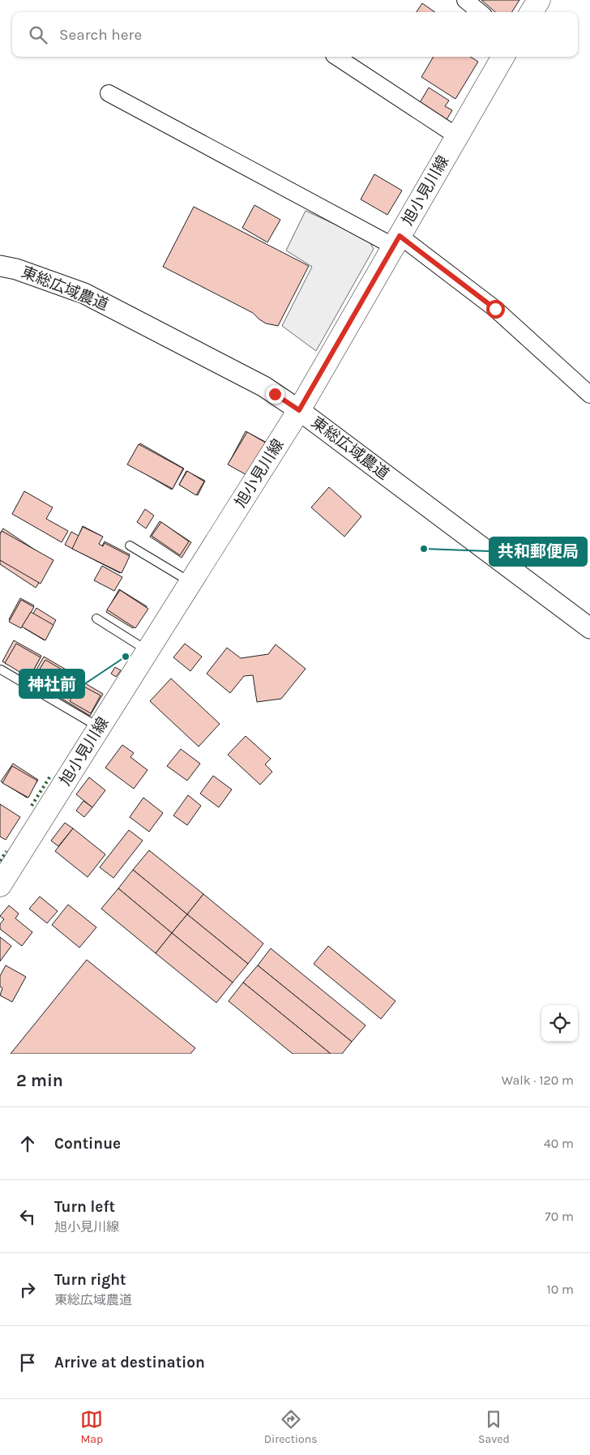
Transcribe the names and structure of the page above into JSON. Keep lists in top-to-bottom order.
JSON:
{
  "streets": {
    "main road": ["旭小見川線"],
    "street": ["東総広域農道"]
  },
  "crossings": [
    ["旭小見川線", "東総広域農道"]
  ],
  "places": ["共和郵便局", "神社前"],
  "page": {
    "search": "Search here",
    "heading": ["2 min", "Walk · 120 m"],
    "list": [
      ["Continue", "40 m"],
      ["Turn left", "旭小見川線", "70 m"],
      ["Turn right", "東総広域農道", "10 m"],
      "Arrive at destination"
    ],
    "nav": ["Map", "Directions", "Saved"]
  }
}
